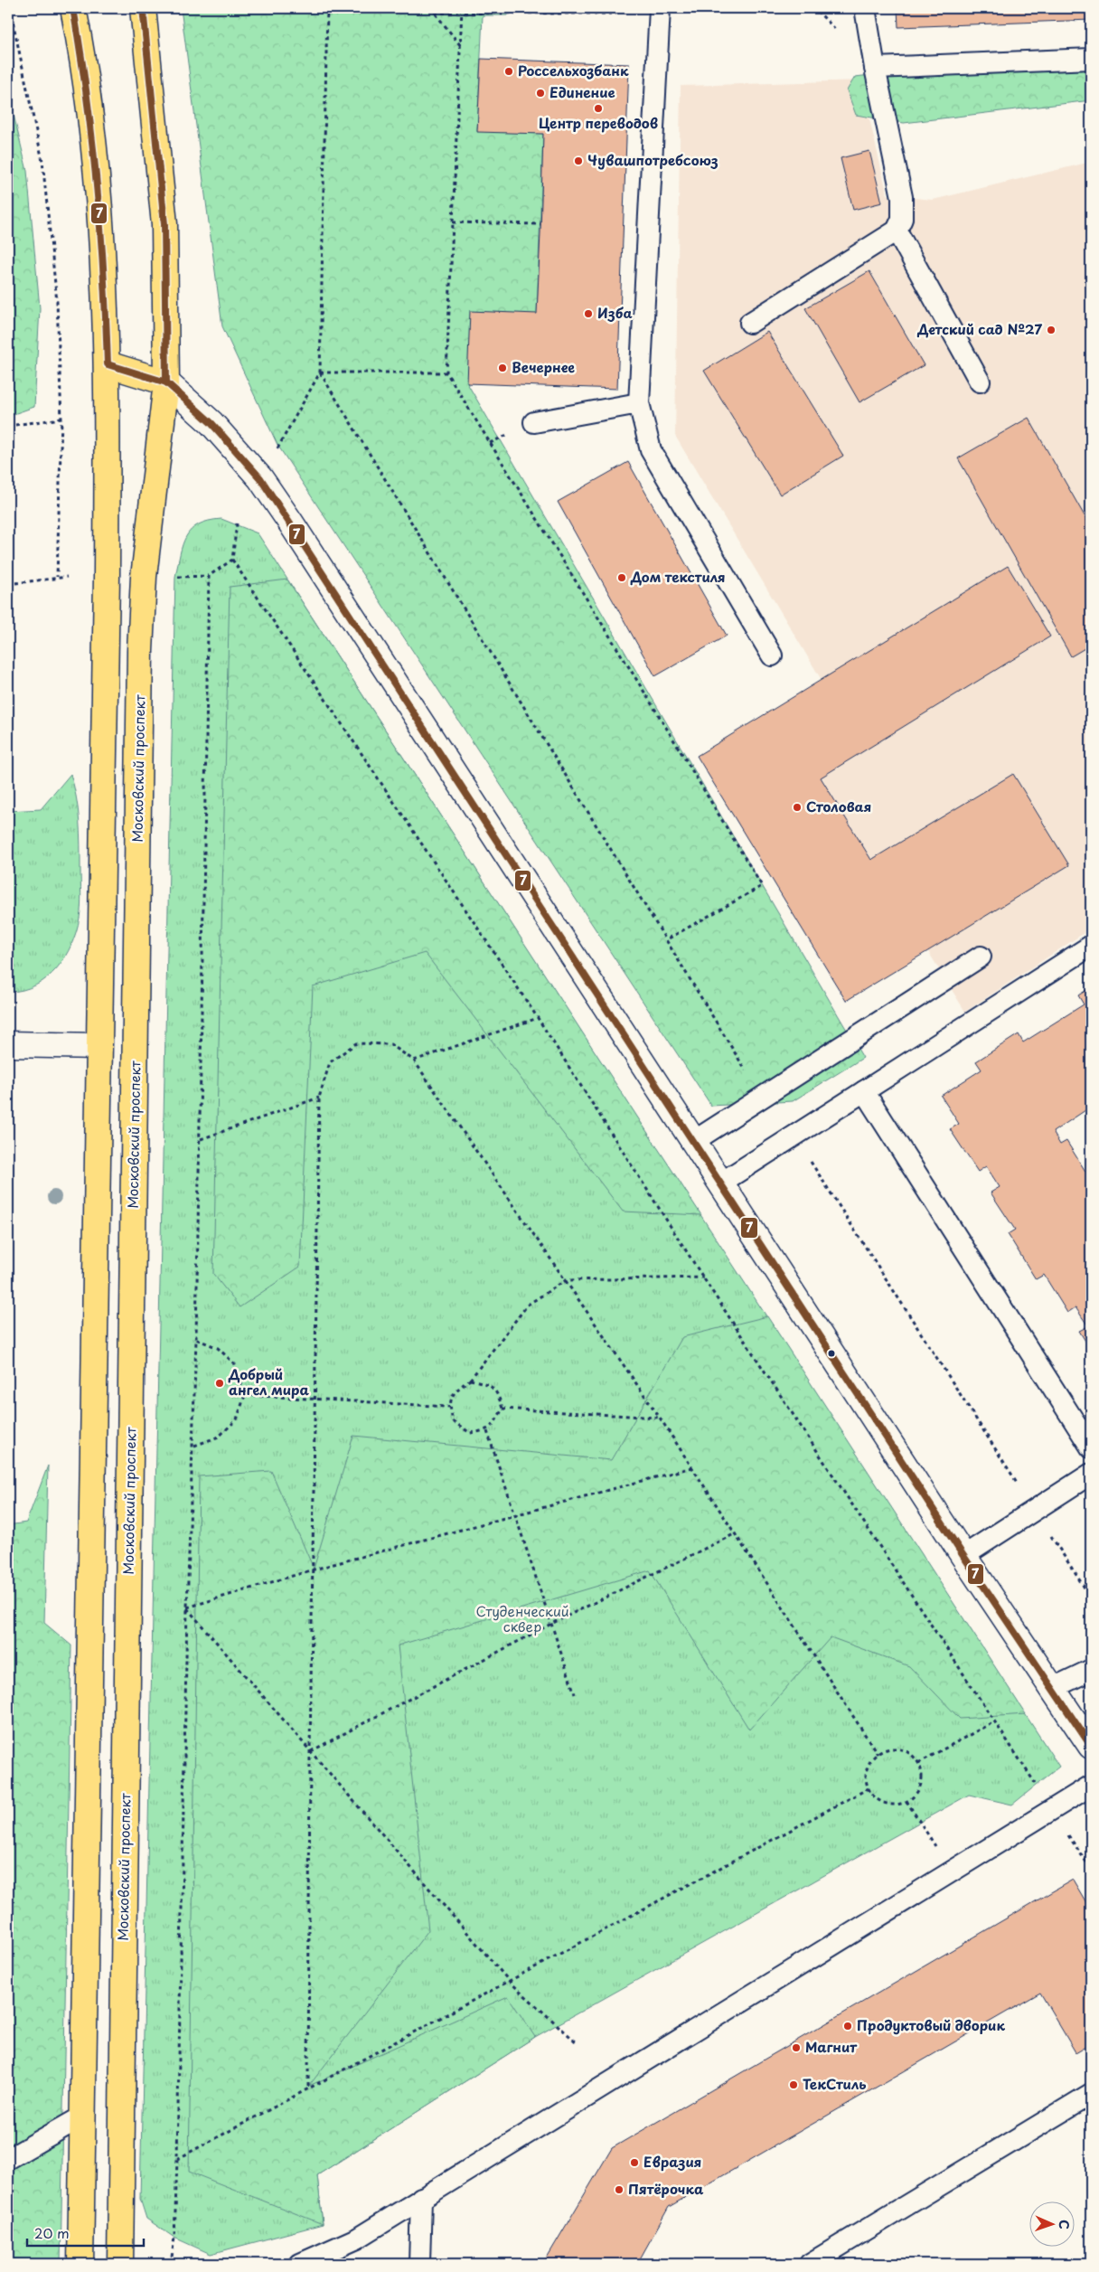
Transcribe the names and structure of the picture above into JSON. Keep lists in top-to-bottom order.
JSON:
{
  "streets": {
    "main road": ["Московский проспект"]
  },
  "parks": ["Студенческий сквер"],
  "places": [
    "Россельхозбанк",
    "Единение",
    "Центр переводов",
    "Чувашпотребсоюз",
    "Изба",
    "Детский сад №27",
    "Вечернее",
    "Дом текстиля",
    "Столовая",
    "Добрый ангел мира",
    "Продуктовый дворик",
    "Магнит",
    "ТекСтиль",
    "Евразия",
    "Пятёрочка"
  ],
  "lines": ["transit line 7"],
  "scale_bar": "20 m",
  "north": "right"
}
